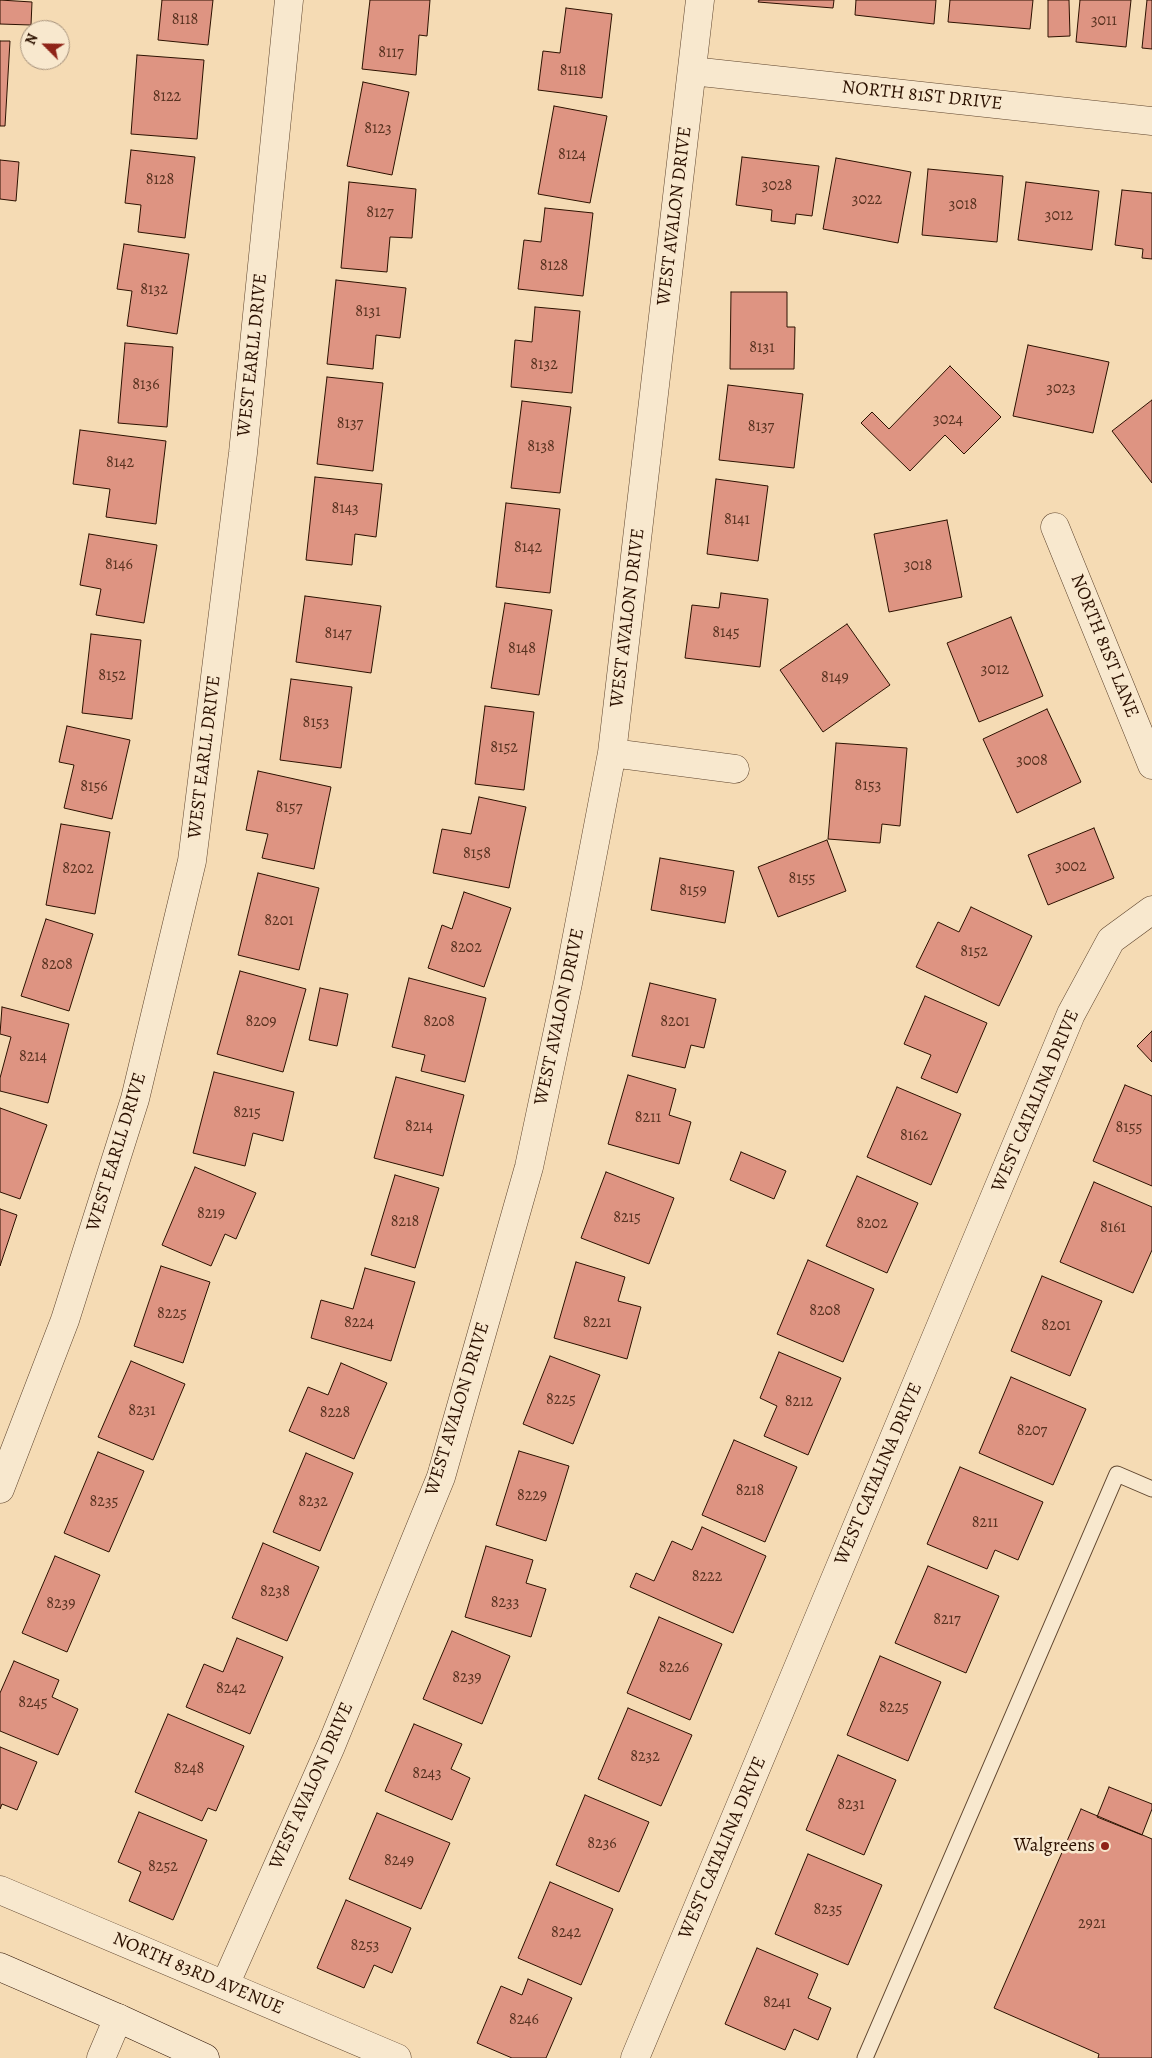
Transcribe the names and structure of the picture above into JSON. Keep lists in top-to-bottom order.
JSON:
{
  "streets": {
    "street": [
      "NORTH 81ST DRIVE",
      "WEST AVALON DRIVE",
      "WEST EARLL DRIVE",
      "NORTH 81ST LANE",
      "WEST CATALINA DRIVE",
      "NORTH 83RD AVENUE"
    ]
  },
  "crossings": [
    ["NORTH 81ST DRIVE", "WEST AVALON DRIVE"],
    ["WEST AVALON DRIVE", "NORTH 83RD AVENUE"]
  ],
  "places": ["Walgreens"],
  "house_numbers": [
    "8118",
    "3011",
    "8117",
    "8118",
    "8122",
    "8123",
    "8124",
    "8128",
    "3028",
    "3022",
    "3018",
    "8127",
    "3012",
    "8128",
    "8132",
    "8131",
    "8131",
    "8132",
    "8136",
    "3023",
    "3024",
    "8137",
    "8137",
    "8138",
    "8142",
    "8143",
    "8141",
    "8142",
    "8146",
    "3018",
    "8145",
    "8147",
    "8148",
    "3012",
    "8152",
    "8149",
    "8153",
    "8152",
    "3008",
    "8153",
    "8156",
    "8157",
    "8158",
    "3002",
    "8202",
    "8155",
    "8159",
    "8201",
    "8202",
    "8152",
    "8208",
    "8209",
    "8208",
    "8201",
    "8214",
    "8215",
    "8211",
    "8214",
    "8155",
    "8162",
    "8219",
    "8215",
    "8218",
    "8202",
    "8161",
    "8208",
    "8225",
    "8224",
    "8221",
    "8201",
    "8225",
    "8212",
    "8231",
    "8228",
    "8207",
    "8218",
    "8229",
    "8235",
    "8232",
    "8211",
    "8222",
    "8238",
    "8233",
    "8239",
    "8217",
    "8226",
    "8239",
    "8242",
    "8245",
    "8225",
    "8232",
    "8248",
    "8243",
    "8231",
    "8236",
    "8249",
    "8252",
    "8235",
    "2921",
    "8242",
    "8253",
    "8241",
    "8246"
  ],
  "north": "top left"
}
